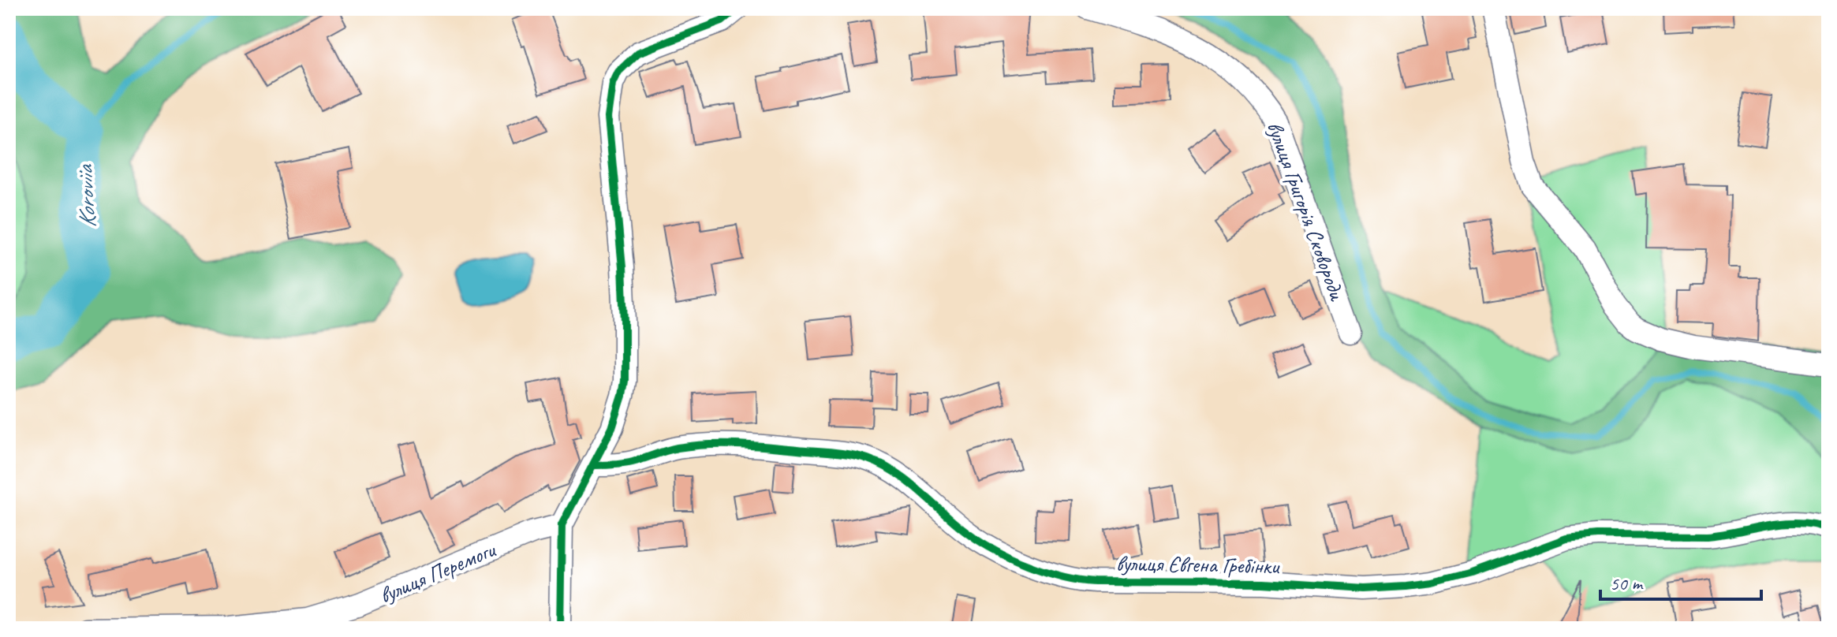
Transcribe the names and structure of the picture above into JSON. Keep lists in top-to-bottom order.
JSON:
{
  "streets": {
    "street": ["вулиця Григорія Сковороди", "вулиця Євгена Гребінки", "вулиця Перемоги"]
  },
  "water": ["Koroviia"],
  "scale_bar": "50 m"
}
